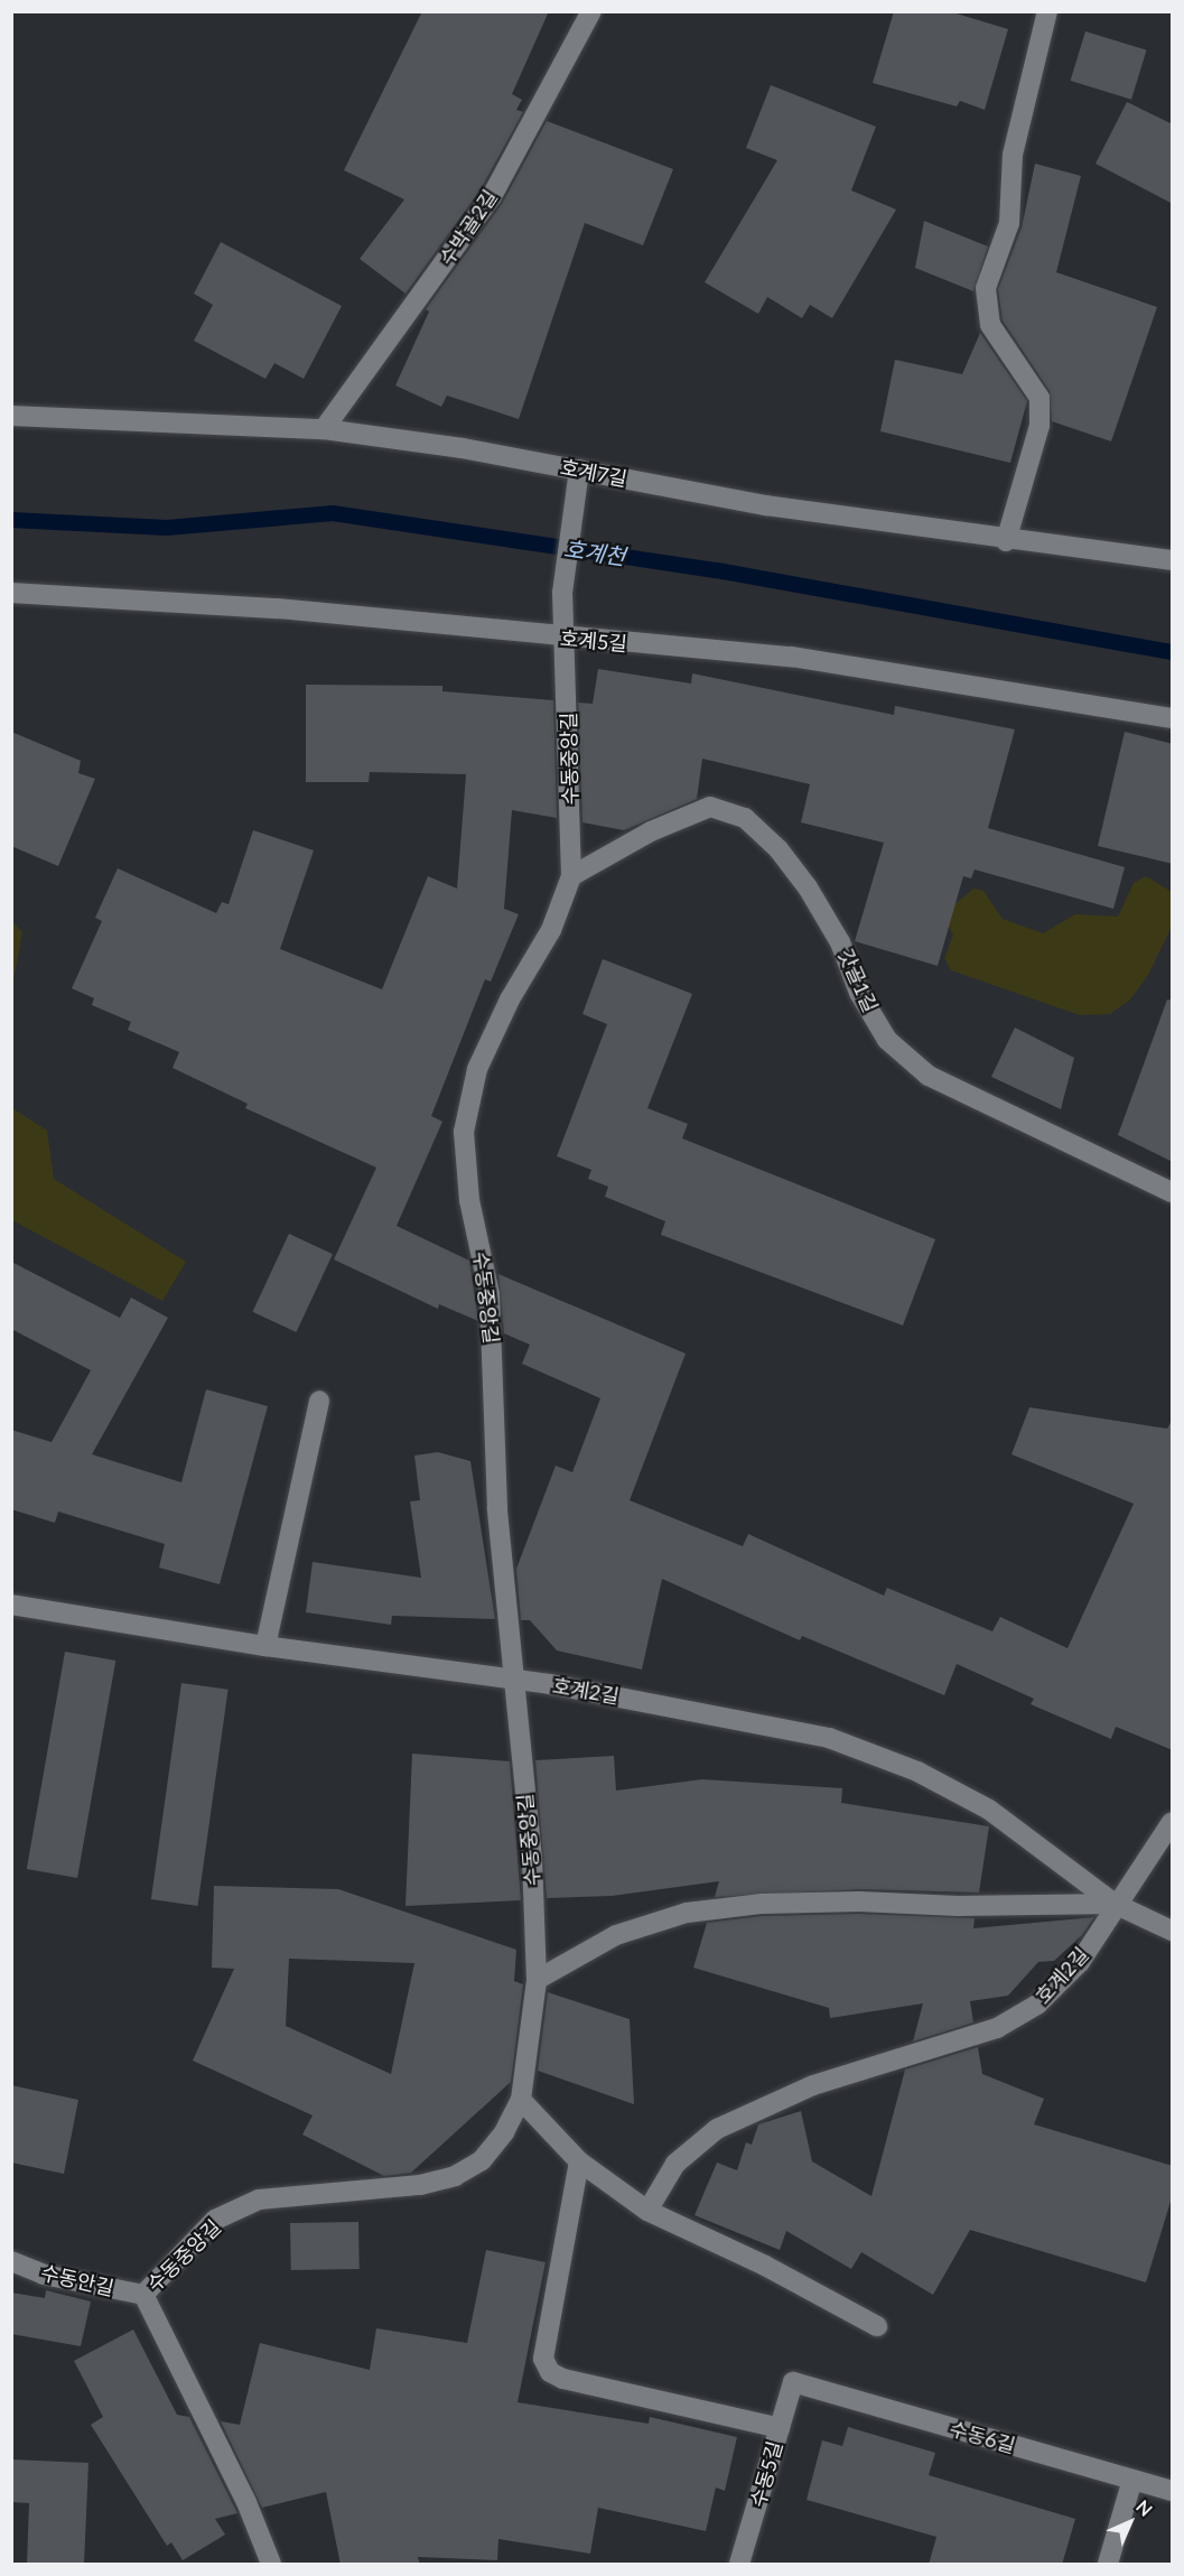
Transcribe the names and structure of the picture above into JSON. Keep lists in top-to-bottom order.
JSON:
{
  "streets": {
    "street": [
      "수박골2길",
      "호계7길",
      "호계5길",
      "수동중앙길",
      "갓골1길",
      "호계2길",
      "수동안길",
      "수동6길",
      "수동5길"
    ]
  },
  "crossings": [
    ["수박골2길", "호계7길"],
    ["호계7길", "수동중앙길"],
    ["호계5길", "수동중앙길"],
    ["수동중앙길", "갓골1길"],
    ["수동중앙길", "호계2길"],
    ["수동중앙길", "수동안길"],
    ["수동6길", "수동5길"]
  ],
  "water": ["호계천"],
  "north": "top right"
}
